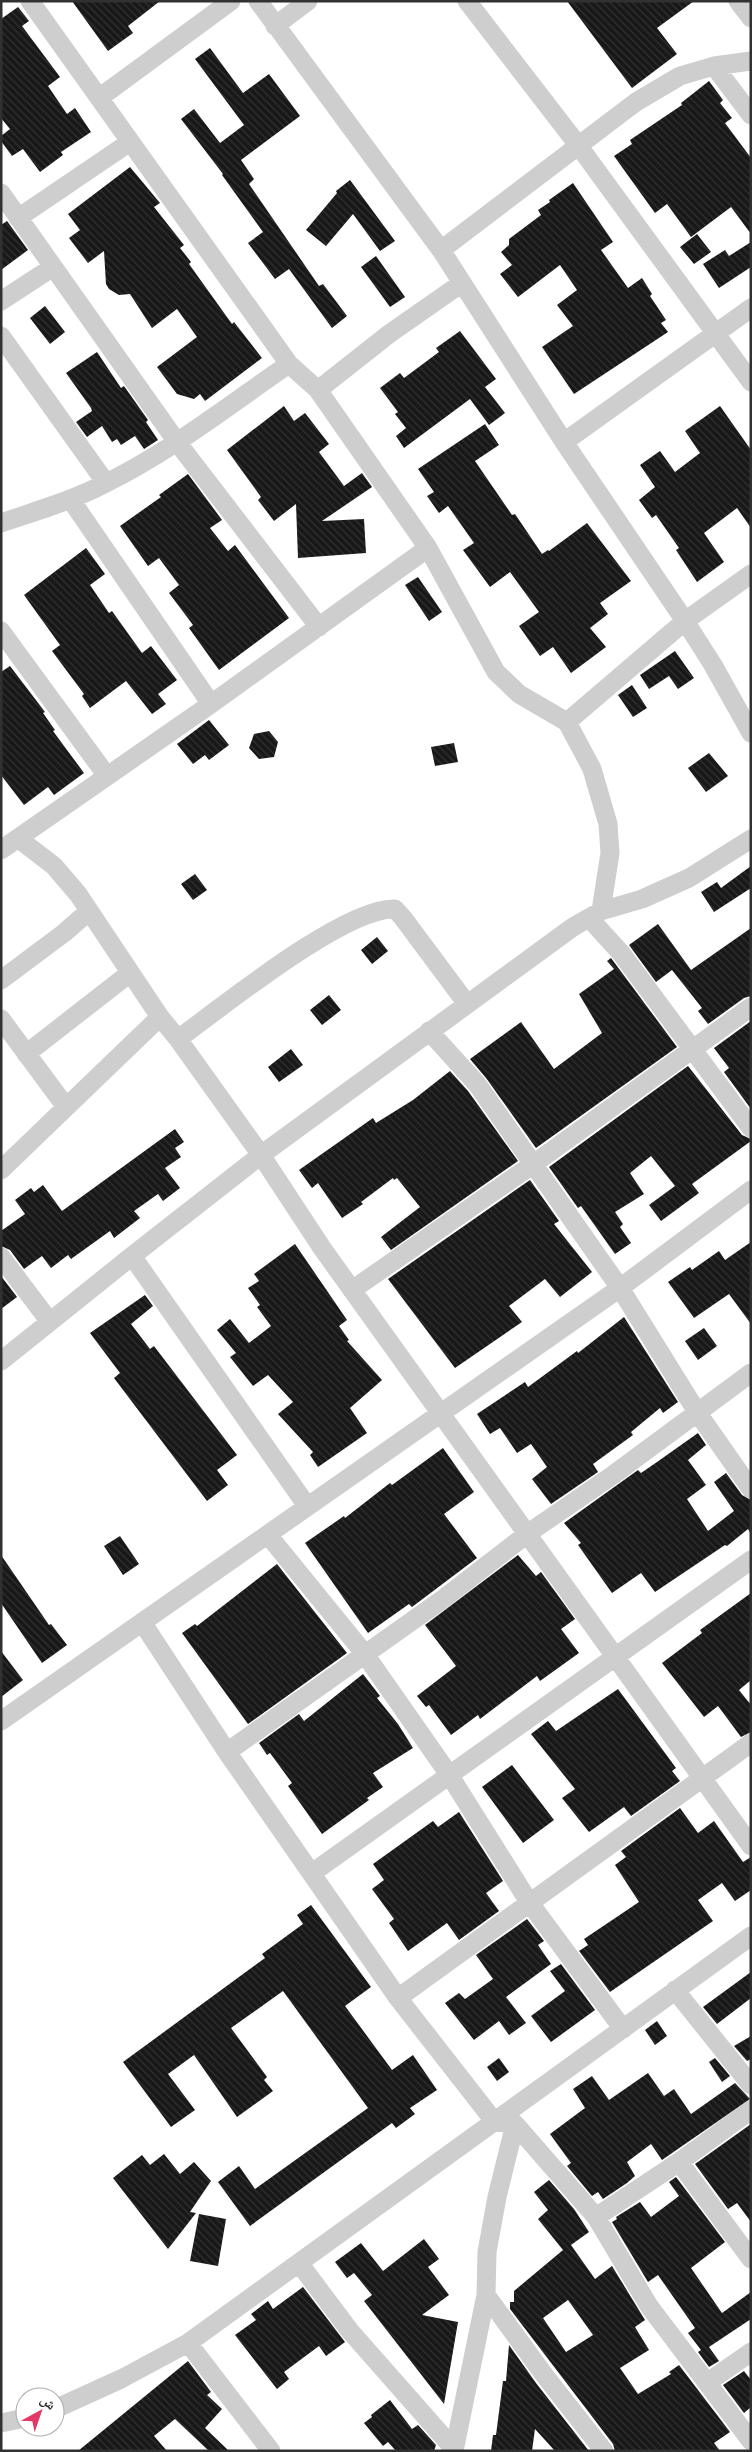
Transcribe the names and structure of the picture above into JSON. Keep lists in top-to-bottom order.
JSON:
{
  "north": "top right"
}
